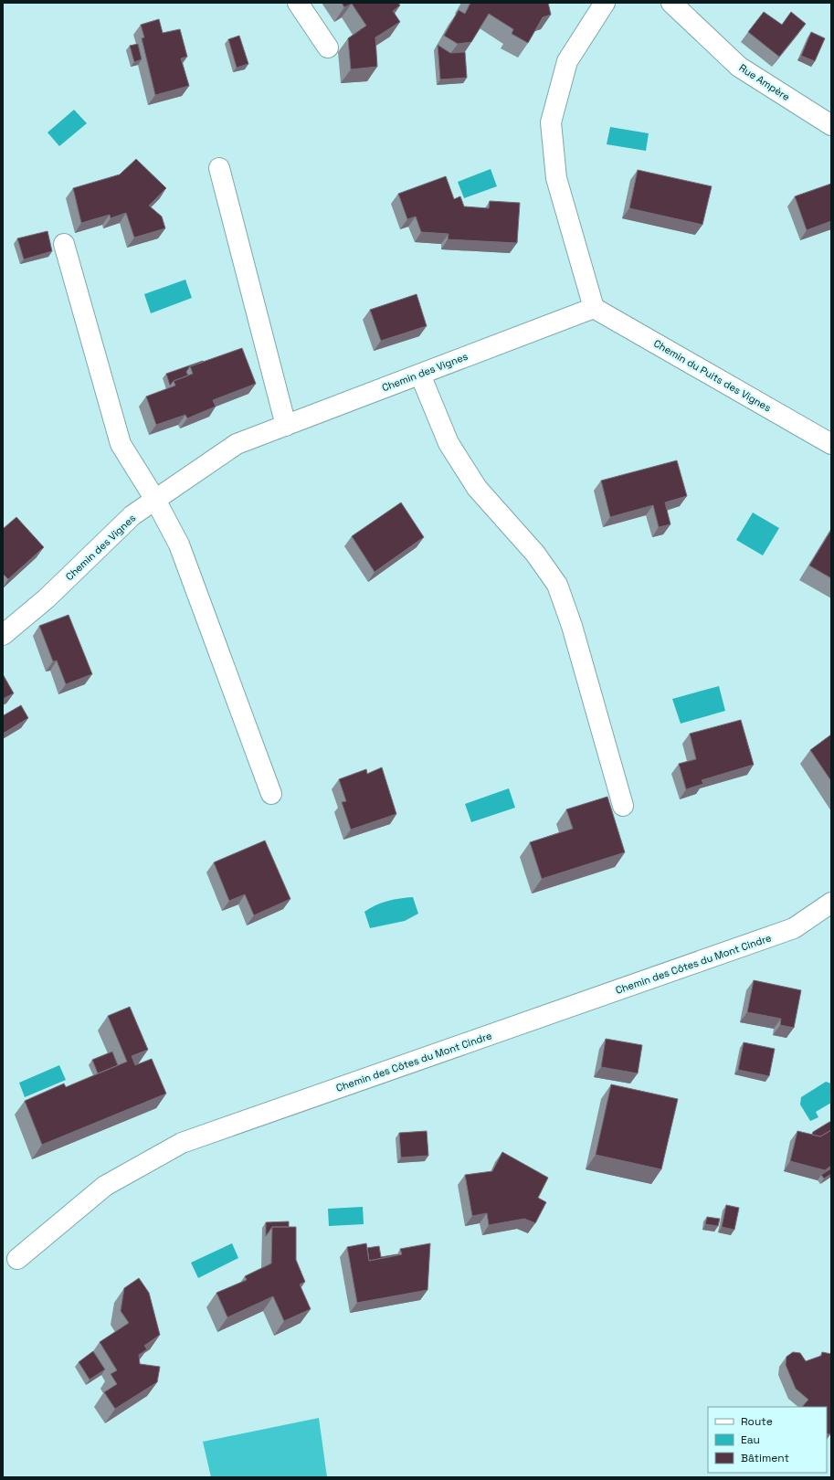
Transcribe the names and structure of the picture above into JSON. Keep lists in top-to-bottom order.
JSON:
{
  "streets": {
    "street": [
      "Rue Ampère",
      "Chemin des Vignes",
      "Chemin du Puits des Vignes",
      "Chemin des Côtes du Mont Cindre"
    ]
  },
  "crossings": [
    ["Chemin des Vignes", "Chemin du Puits des Vignes"]
  ],
  "legend": ["Route", "Eau", "Bâtiment"]
}
